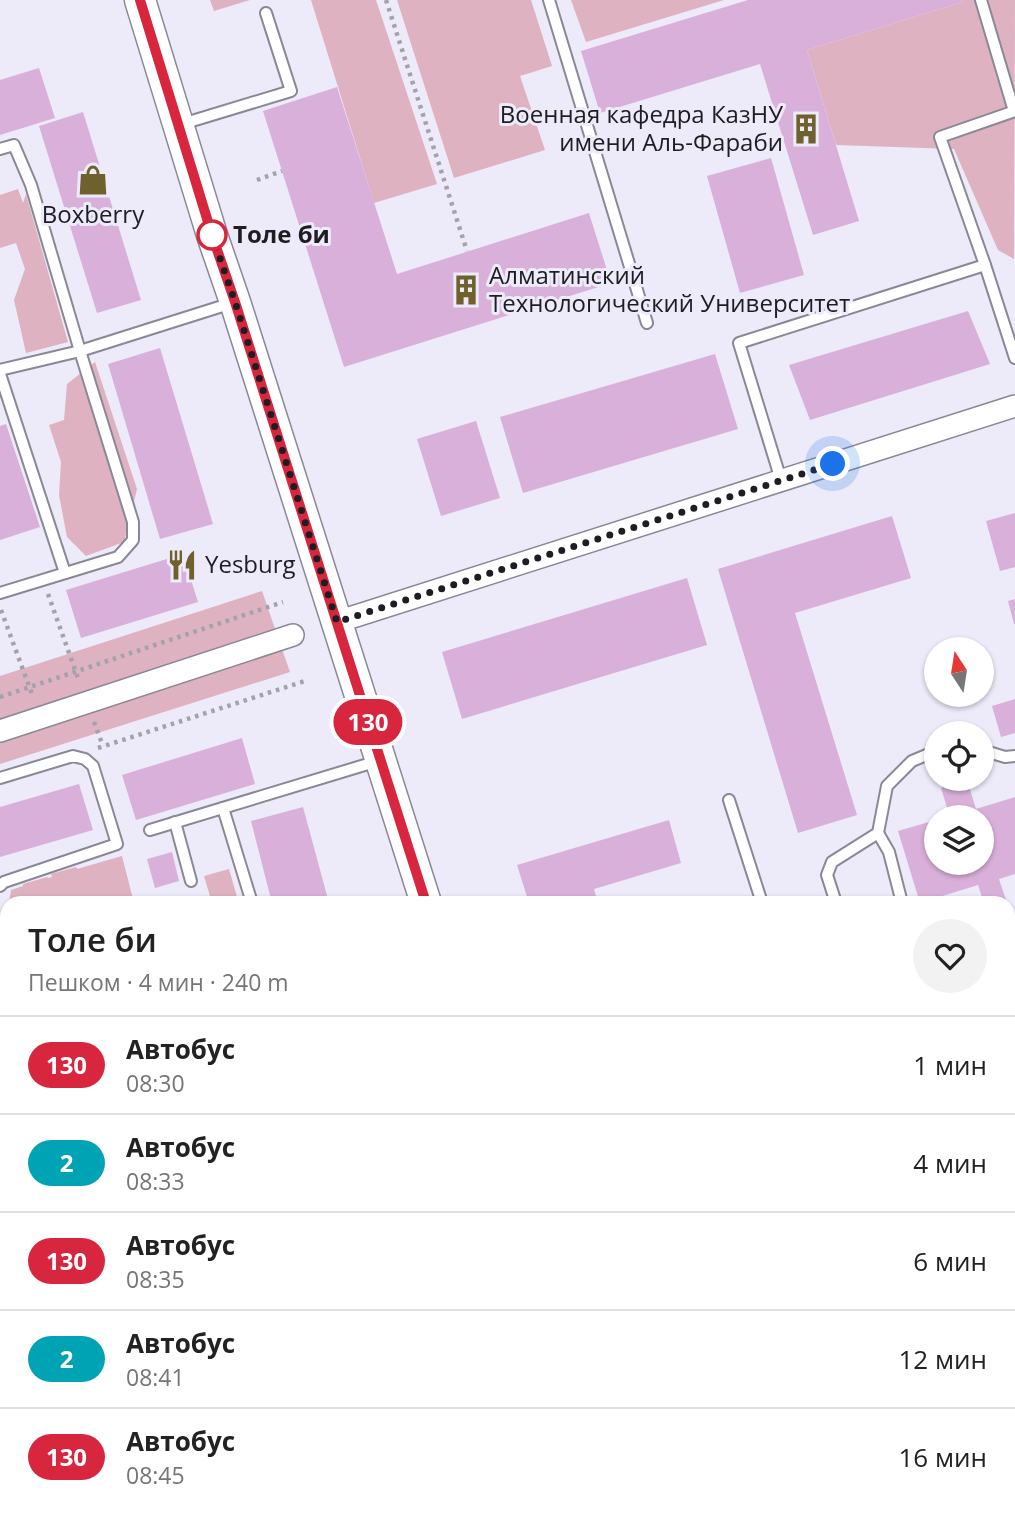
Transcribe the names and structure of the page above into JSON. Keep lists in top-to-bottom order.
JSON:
{
  "places": {
    "building": ["Военная кафедра КазНУ имени Аль-Фараби", "Алматинский Технологический Университет"],
    "shop": ["Boxberry"],
    "other": ["Толе би"],
    "restaurant": ["Yesburg"]
  },
  "lines": ["bus line 130"],
  "north": "top",
  "page": {
    "on_map": "130",
    "heading": ["Толе би", "Пешком · 4 мин · 240 m"],
    "list": [
      {
        "mark": "130",
        "name": "Автобус",
        "note": "08:30",
        "value": "1 мин"
      },
      {
        "mark": "2",
        "name": "Автобус",
        "note": "08:33",
        "value": "4 мин"
      },
      {
        "mark": "130",
        "name": "Автобус",
        "note": "08:35",
        "value": "6 мин"
      },
      {
        "mark": "2",
        "name": "Автобус",
        "note": "08:41",
        "value": "12 мин"
      },
      {
        "mark": "130",
        "name": "Автобус",
        "note": "08:45",
        "value": "16 мин"
      }
    ]
  }
}
